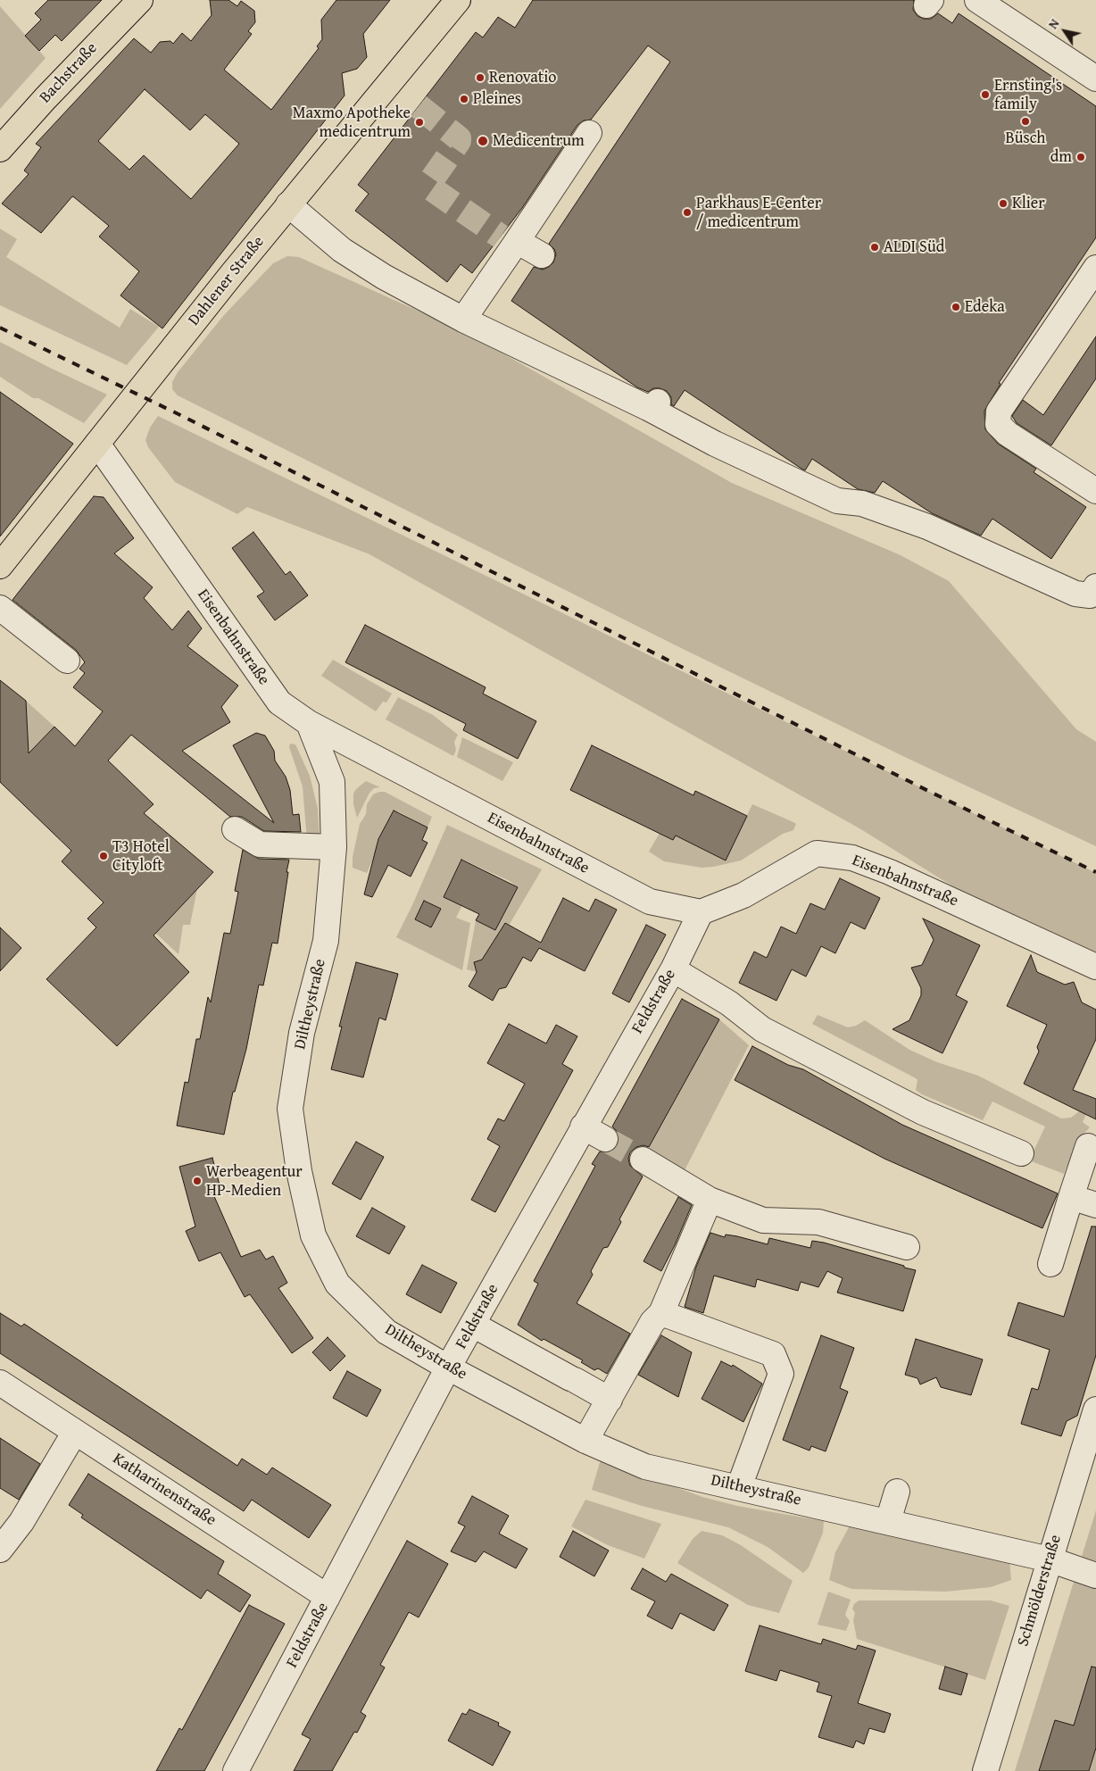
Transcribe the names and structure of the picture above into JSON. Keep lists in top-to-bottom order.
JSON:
{
  "streets": {
    "main road": ["Bachstraße", "Dahlener Straße"],
    "street": [
      "Eisenbahnstraße",
      "Feldstraße",
      "Diltheystraße",
      "Katharinenstraße",
      "Schmölderstraße"
    ]
  },
  "crossings": [
    ["Dahlener Straße", "Eisenbahnstraße"],
    ["Eisenbahnstraße", "Feldstraße"],
    ["Eisenbahnstraße", "Diltheystraße"],
    ["Feldstraße", "Diltheystraße"],
    ["Feldstraße", "Katharinenstraße"],
    ["Diltheystraße", "Schmölderstraße"]
  ],
  "places": [
    "Renovatio",
    "Ernsting's family",
    "Pleines",
    "Büsch",
    "Maxmo Apotheke medicentrum",
    "Medicentrum",
    "dm",
    "Klier",
    "Parkhaus E-Center / medicentrum",
    "ALDI Süd",
    "Edeka",
    "T3 Hotel Cityloft",
    "Werbeagentur HP-Medien"
  ],
  "north": "top left"
}
